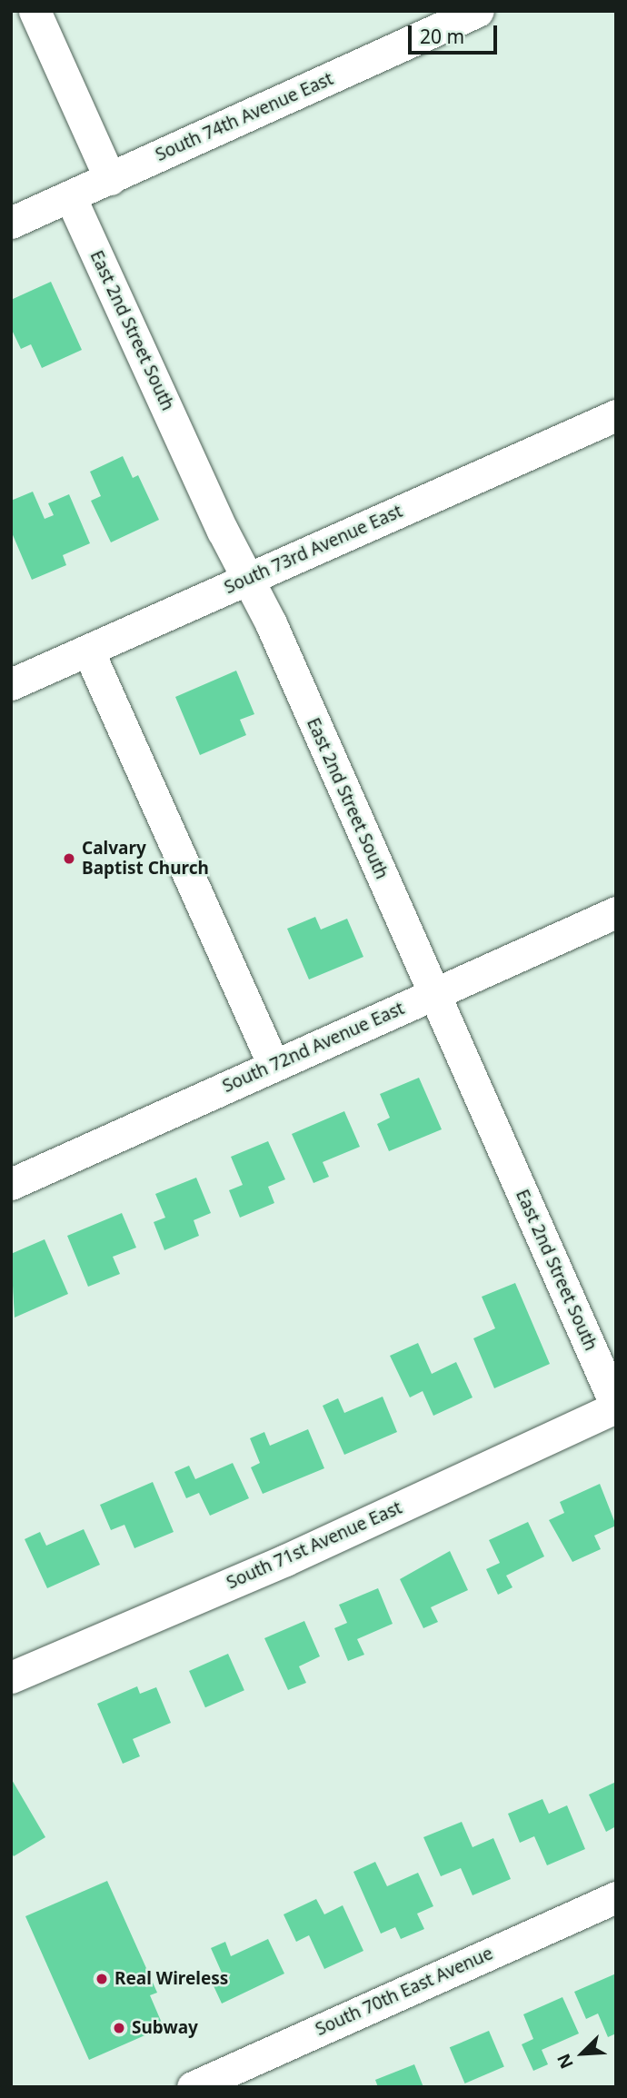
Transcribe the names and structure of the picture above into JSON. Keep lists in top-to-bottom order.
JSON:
{
  "streets": {
    "street": [
      "South 74th Avenue East",
      "East 2nd Street South",
      "South 73rd Avenue East",
      "South 72nd Avenue East",
      "South 71st Avenue East",
      "South 70th East Avenue"
    ]
  },
  "crossings": [
    ["South 74th Avenue East", "East 2nd Street South"],
    ["East 2nd Street South", "South 73rd Avenue East"],
    ["East 2nd Street South", "South 72nd Avenue East"],
    ["East 2nd Street South", "South 71st Avenue East"]
  ],
  "places": ["Calvary Baptist Church", "Real Wireless", "Subway"],
  "scale_bar": "20 m",
  "north": "bottom left"
}
